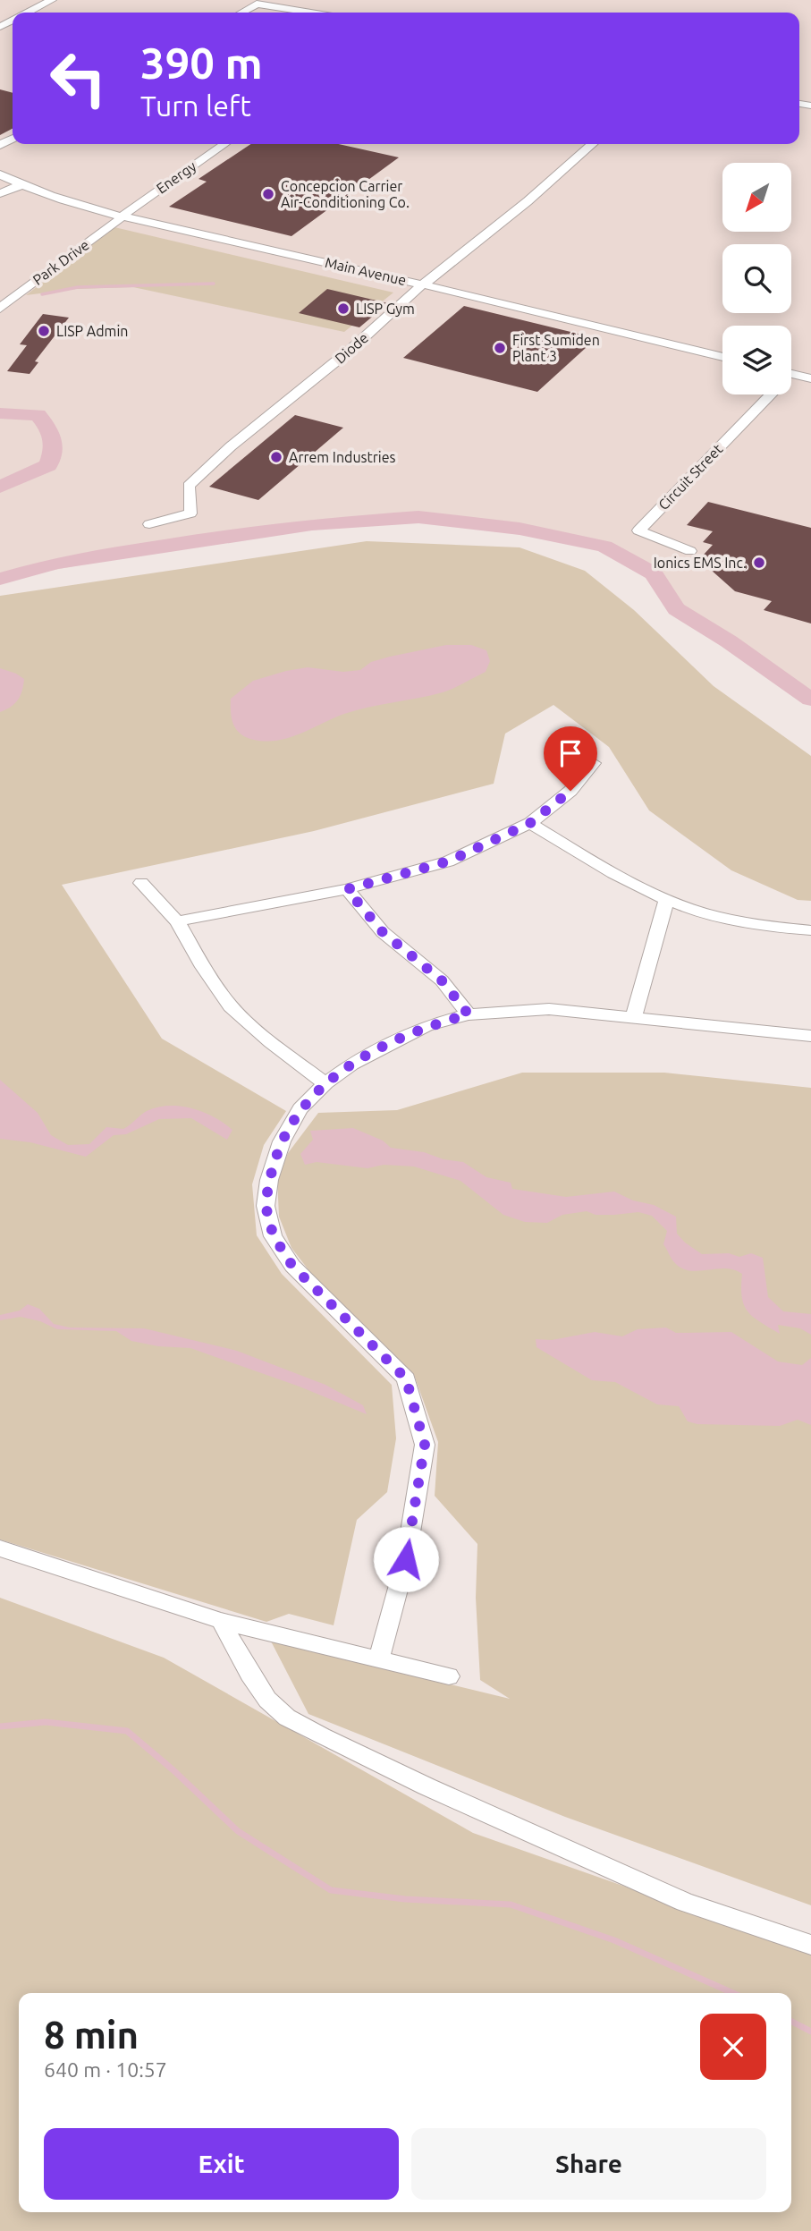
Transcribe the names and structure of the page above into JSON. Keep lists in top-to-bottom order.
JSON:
{
  "streets": {
    "street": [
      "Energy",
      "Park Drive",
      "Main Avenue",
      "Diode",
      "Circuit Street"
    ]
  },
  "crossings": [
    ["Energy", "Park Drive"],
    ["Energy", "Main Avenue"],
    ["Park Drive", "Main Avenue"],
    ["Main Avenue", "Diode"]
  ],
  "places": [
    "Concepcion Carrier Air-Conditioning Co.",
    "LISP Gym",
    "LISP Admin",
    "First Sumiden Plant 3",
    "Arrem Industries",
    "Ionics EMS Inc."
  ],
  "north": "bottom left",
  "page": {
    "turn": ["390 m", "Turn left"],
    "heading": ["8 min", "640 m · 10:57"],
    "buttons": ["Exit", "Share"]
  }
}
